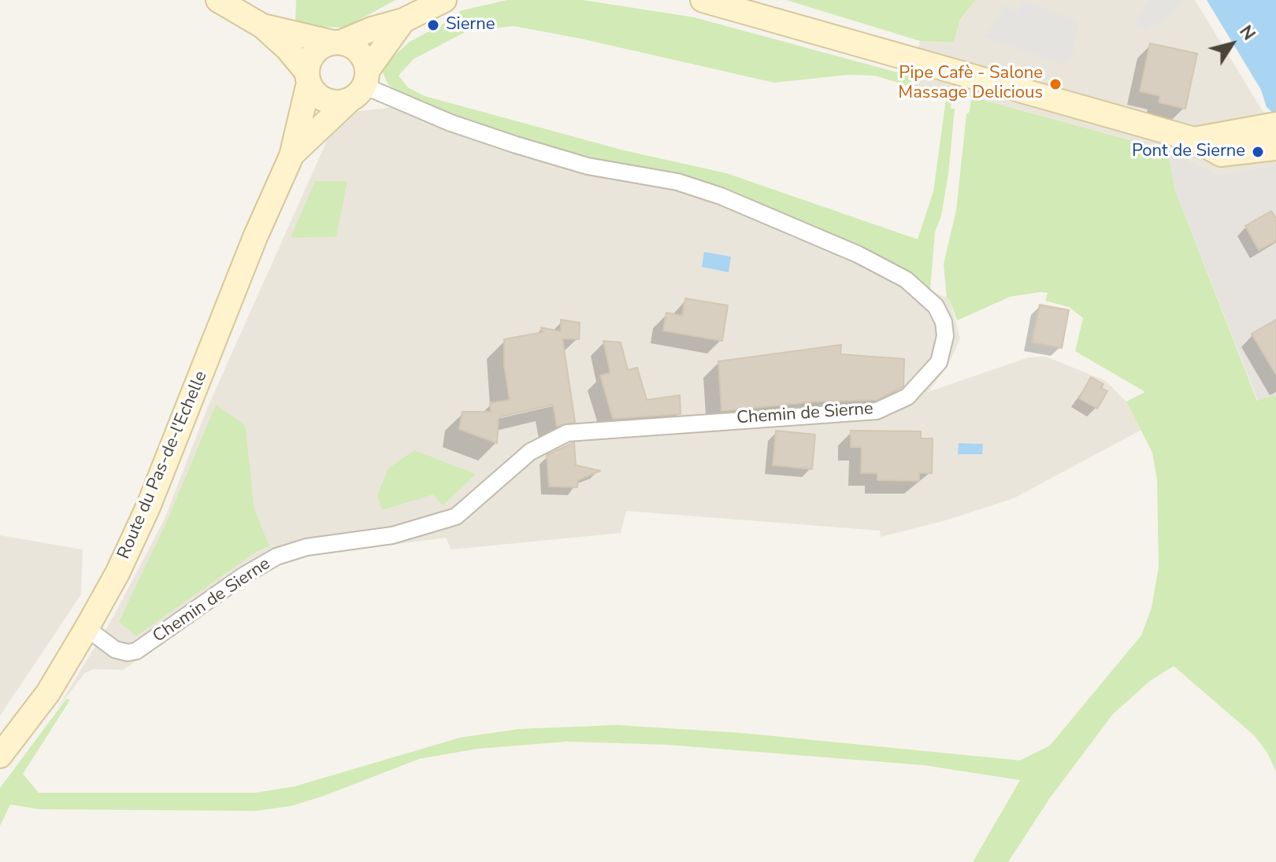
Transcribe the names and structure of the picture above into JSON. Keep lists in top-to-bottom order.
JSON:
{
  "streets": {
    "main road": ["Route du Pas-de-l'Echelle"],
    "street": ["Chemin de Sierne"]
  },
  "crossings": [
    ["Chemin de Sierne", "Route du Pas-de-l'Echelle"]
  ],
  "places": ["Sierne", "Pipe Cafè - Salone Massage Delicious", "Pont de Sierne"],
  "north": "top right"
}
